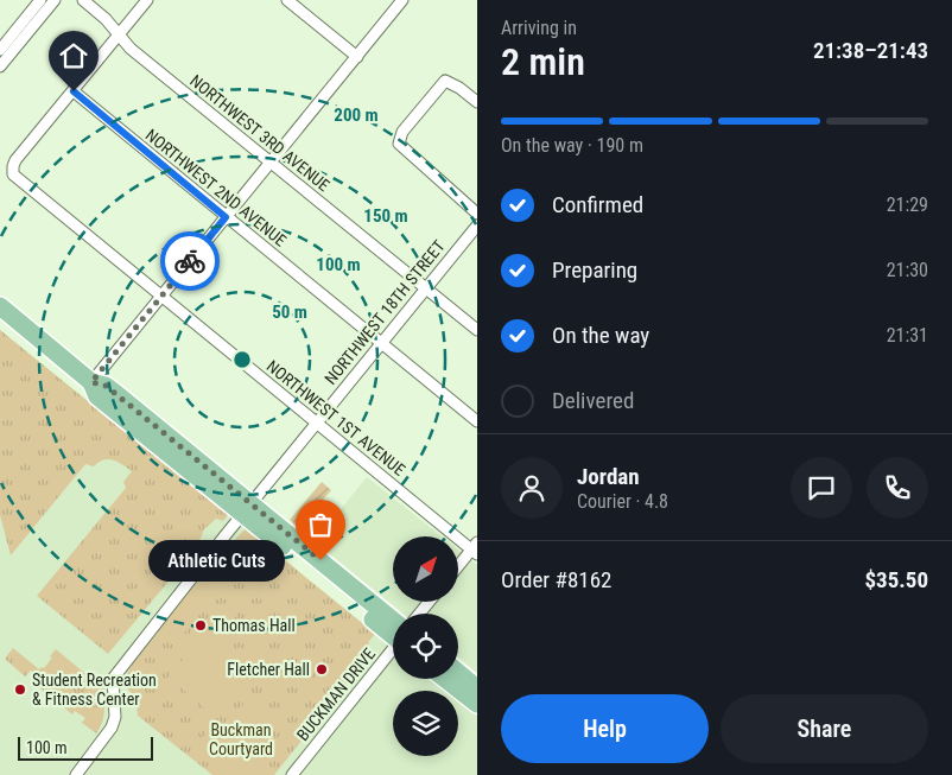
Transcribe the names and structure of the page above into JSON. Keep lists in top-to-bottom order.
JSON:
{
  "streets": {
    "street": [
      "NORTHWEST 3RD AVENUE",
      "NORTHWEST 2ND AVENUE",
      "NORTHWEST 18TH STREET",
      "NORTHWEST 1ST AVENUE",
      "BUCKMAN DRIVE"
    ]
  },
  "crossings": [
    ["NORTHWEST 3RD AVENUE", "NORTHWEST 18TH STREET"],
    ["NORTHWEST 2ND AVENUE", "NORTHWEST 18TH STREET"],
    ["NORTHWEST 2ND AVENUE", "NORTHWEST 1ST AVENUE"],
    ["NORTHWEST 18TH STREET", "NORTHWEST 1ST AVENUE"]
  ],
  "parks": ["Buckman Courtyard"],
  "places": [
    "Athletic Cuts",
    "Thomas Hall",
    "Fletcher Hall",
    "Student Recreation & Fitness Center"
  ],
  "scale_bar": "100 m",
  "north": "top right",
  "page": {
    "heading": ["2 min", "Arriving in", "21:38–21:43"],
    "panel": [
      "Jordan",
      "Courier · 4.8",
      "Order #8162",
      "$35.50"
    ],
    "bar": "On the way · 190 m",
    "list": [
      ["Confirmed", "21:29"],
      ["Preparing", "21:30"],
      ["On the way", "21:31"],
      "Delivered"
    ],
    "bubble": "Athletic Cuts",
    "buttons": ["Help", "Share"],
    "scale": "100 m"
  },
  "rings": [
    "200 m",
    "150 m",
    "100 m",
    "50 m"
  ]
}
